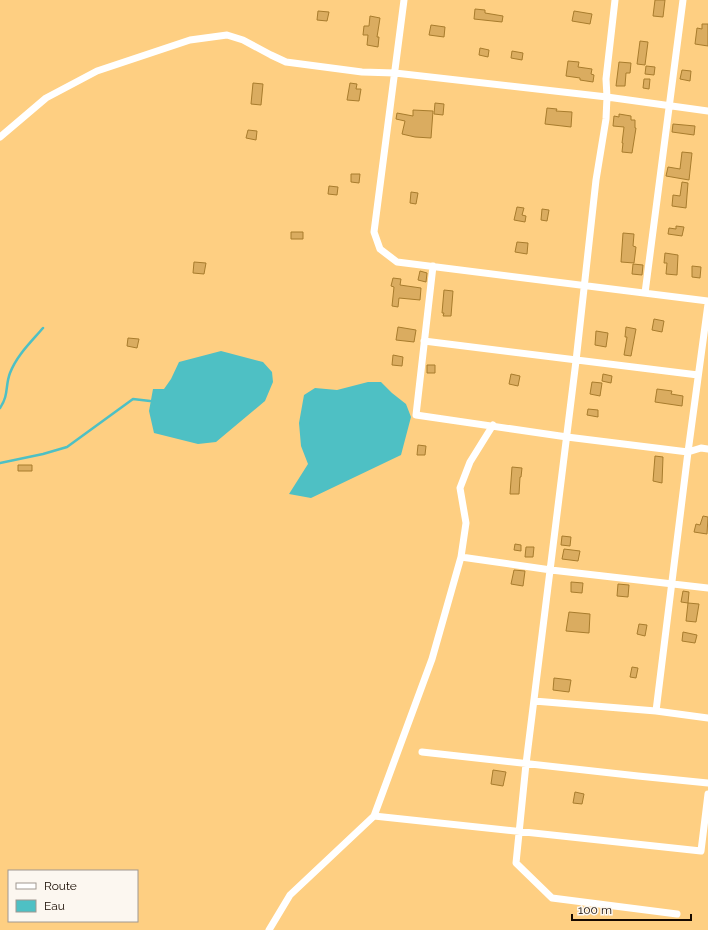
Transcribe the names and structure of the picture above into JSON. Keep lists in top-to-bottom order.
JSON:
{
  "legend": ["Route", "Eau"],
  "scale_bar": "100 m"
}
